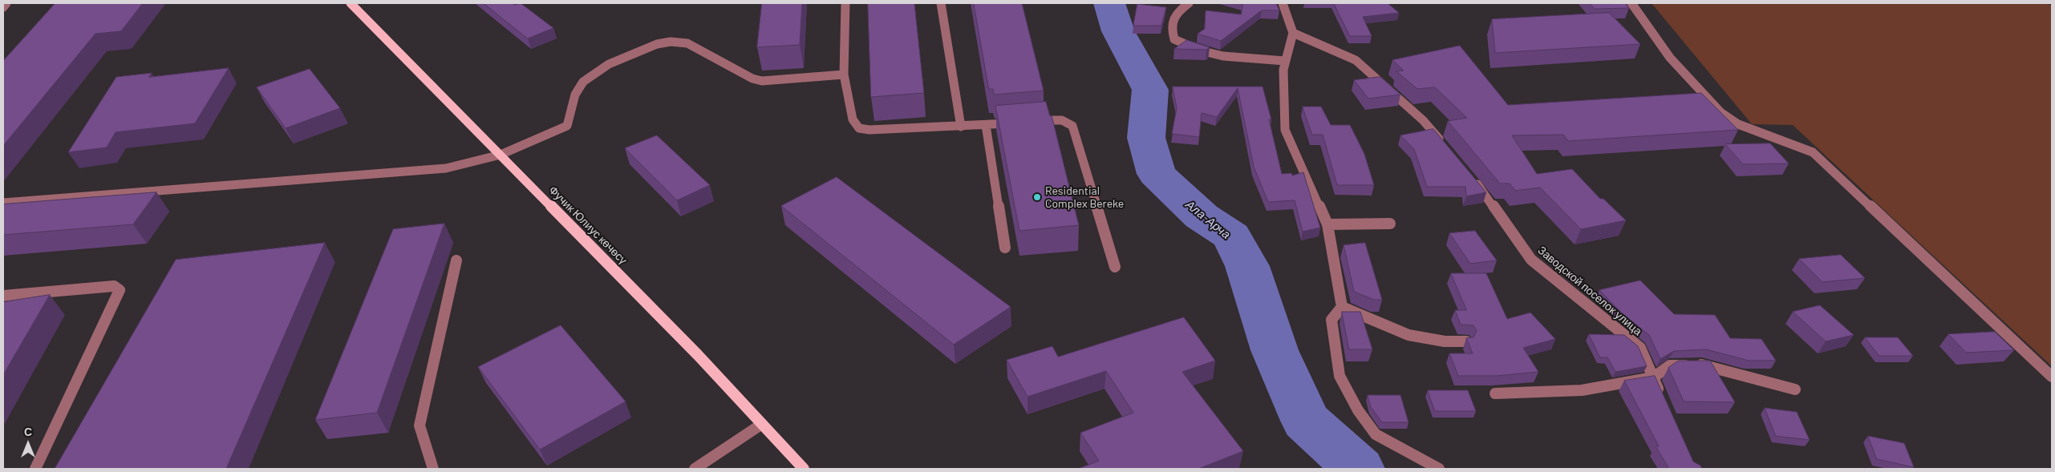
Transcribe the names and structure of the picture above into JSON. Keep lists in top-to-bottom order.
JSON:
{
  "streets": {
    "main road": ["Фучик Юлиус көчөсү"],
    "street": ["Заводской поселок улица"]
  },
  "water": ["Ала-Арча"],
  "places": ["Residential Complex Bereke"],
  "north": "top"
}
